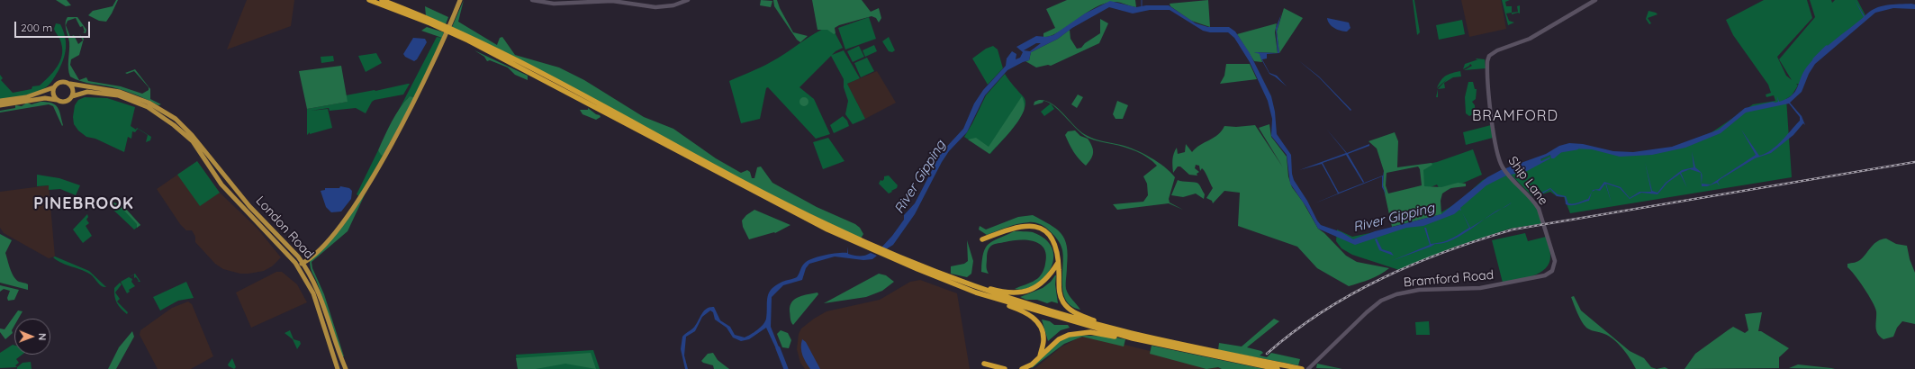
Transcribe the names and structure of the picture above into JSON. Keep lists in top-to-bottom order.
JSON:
{
  "streets": {
    "main road": ["Ship Lane", "London Road", "Bramford Road"]
  },
  "crossings": [
    ["Ship Lane", "Bramford Road"]
  ],
  "districts": ["BRAMFORD", "PINEBROOK"],
  "water": ["River Gipping"],
  "scale_bar": "200 m",
  "north": "right"
}
